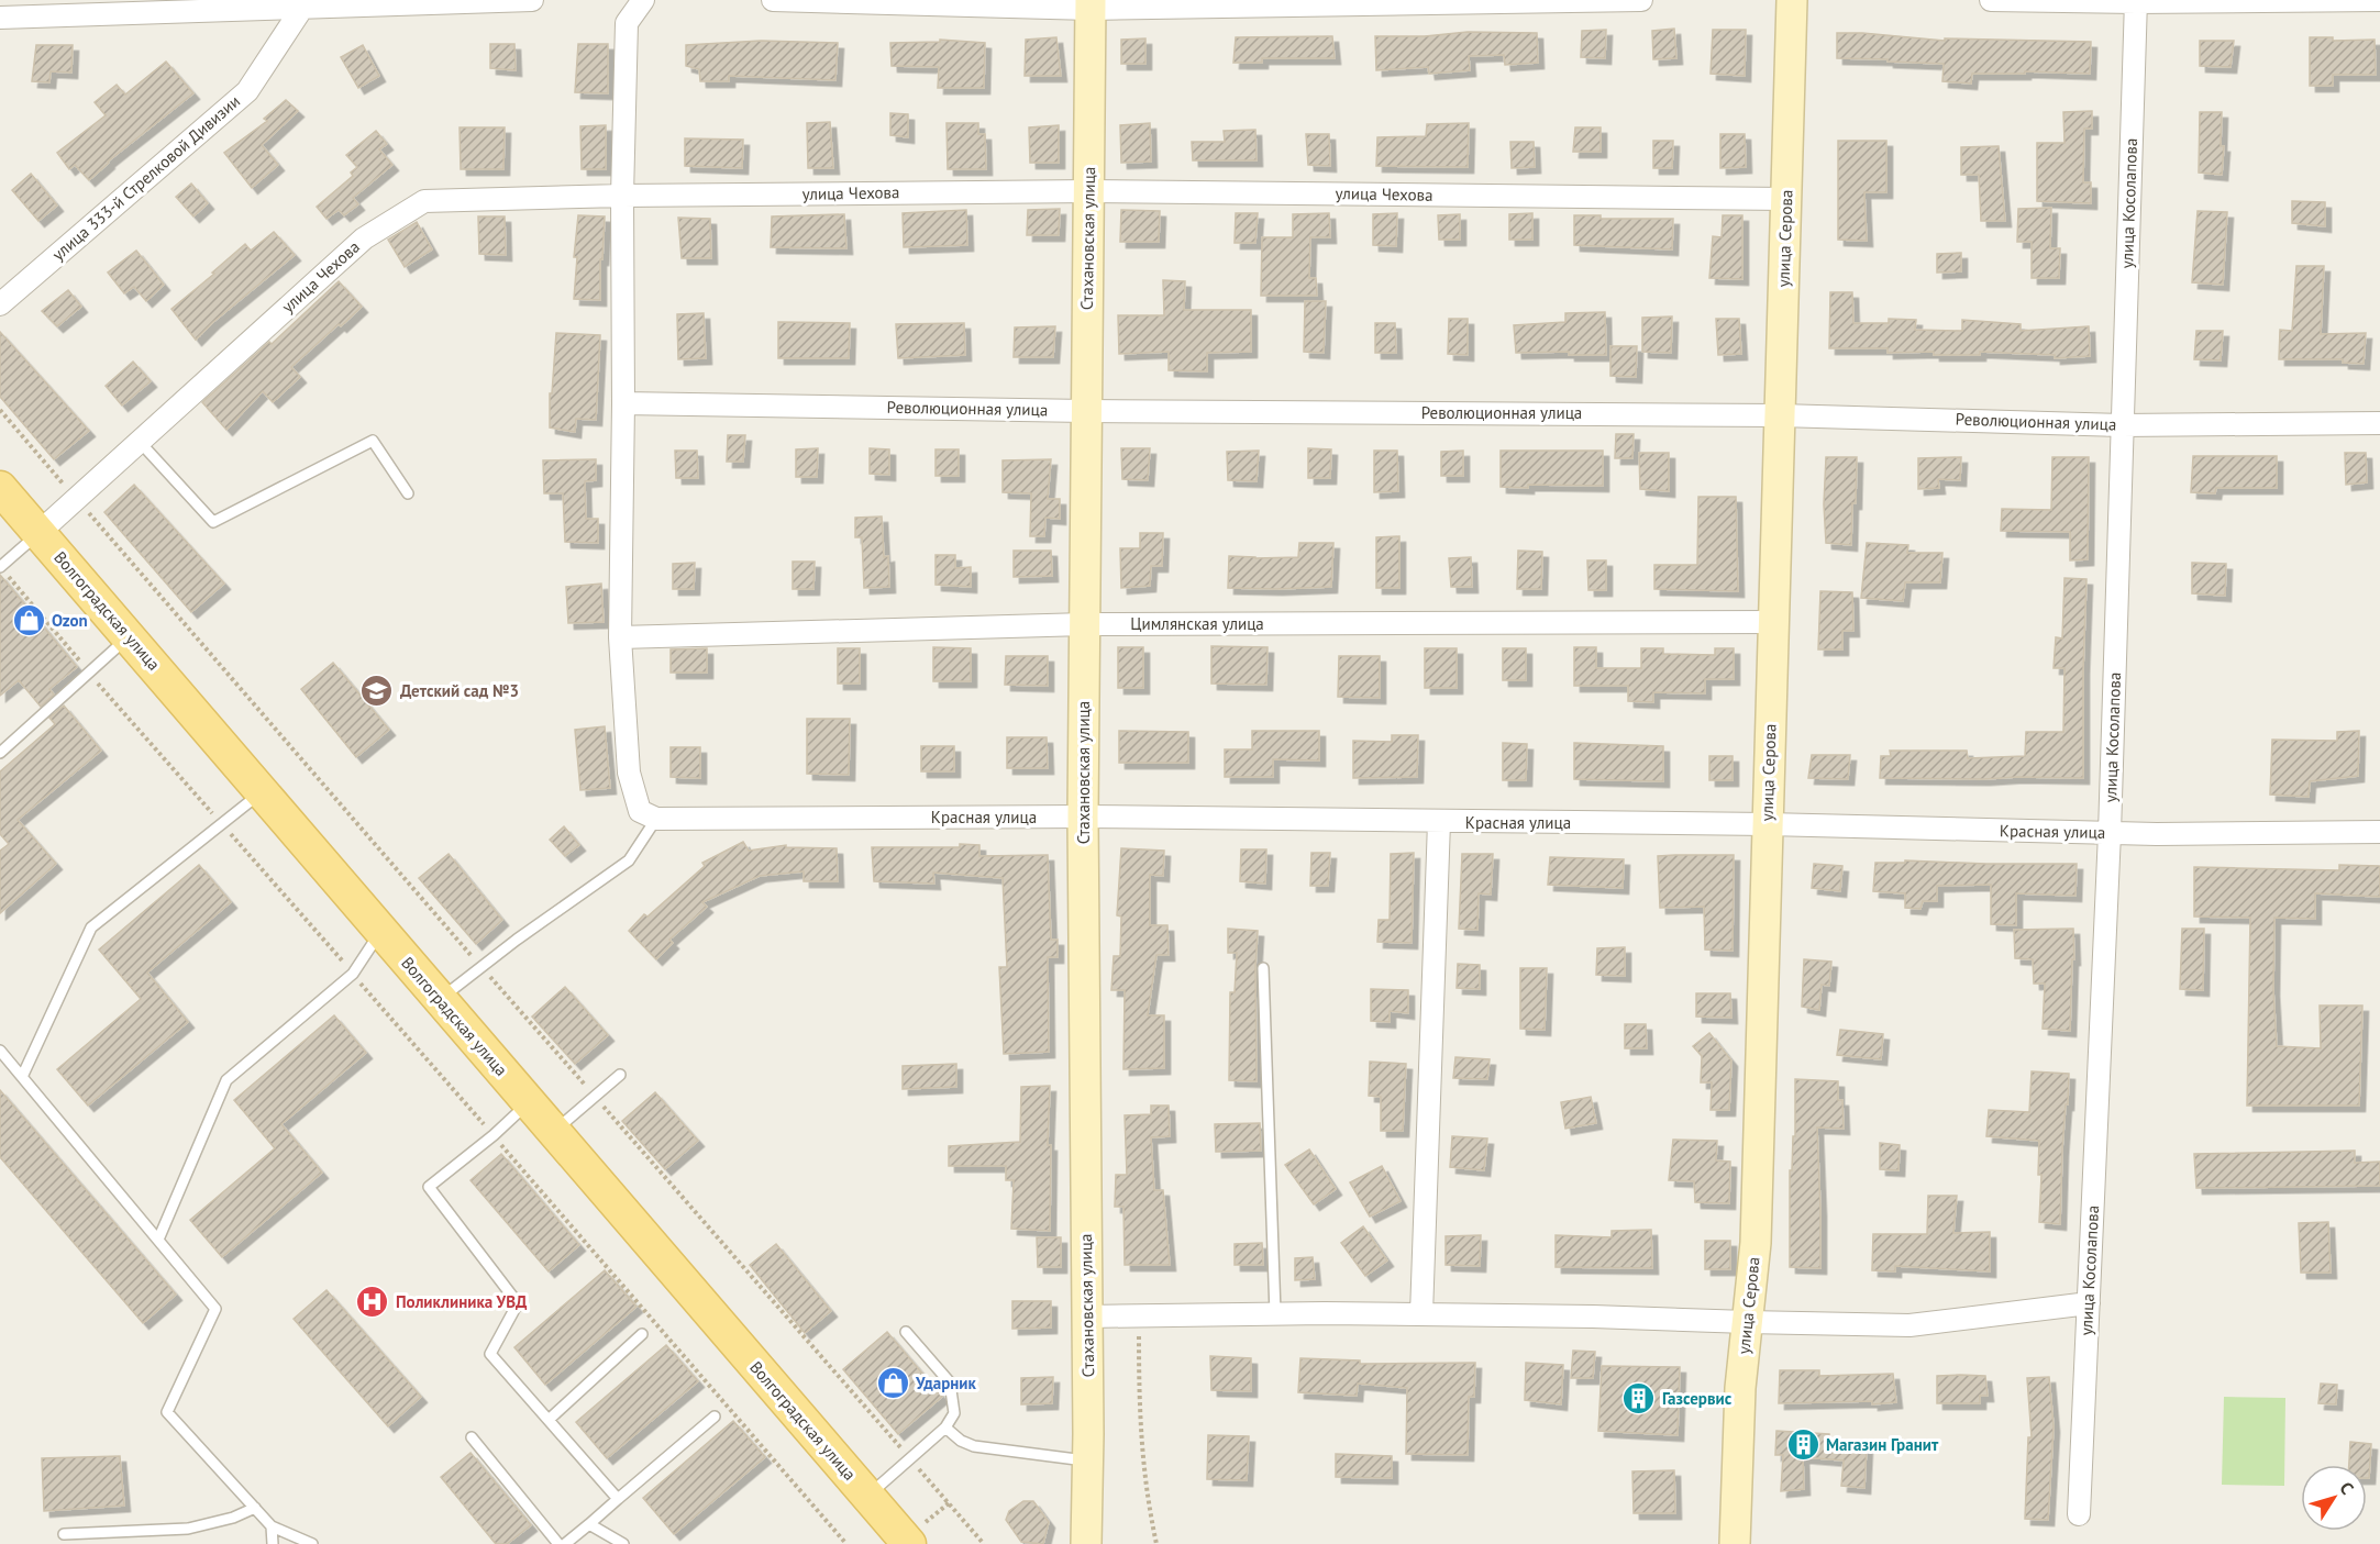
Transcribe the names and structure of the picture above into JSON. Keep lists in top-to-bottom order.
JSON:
{
  "streets": {
    "main road": ["Волгоградская улица"],
    "street": [
      "улица 333-й Стрелковой Дивизии",
      "улица Чехова",
      "улица Косолапова",
      "Стахановская улица",
      "улица Серова",
      "Революционная улица",
      "Цимлянская улица",
      "Красная улица"
    ]
  },
  "crossings": [
    ["улица Чехова", "Стахановская улица"],
    ["улица Чехова", "улица Серова"],
    ["улица Чехова", "Волгоградская улица"],
    ["улица Косолапова", "Революционная улица"],
    ["улица Косолапова", "Красная улица"],
    ["Стахановская улица", "Революционная улица"],
    ["Стахановская улица", "Цимлянская улица"],
    ["Стахановская улица", "Красная улица"],
    ["улица Серова", "Революционная улица"],
    ["улица Серова", "Цимлянская улица"],
    ["улица Серова", "Красная улица"]
  ],
  "places": {
    "shop": ["Ozon", "Ударник"],
    "school or university": ["Детский сад №3"],
    "hospital": ["Поликлиника УВД"],
    "building": ["Газсервис", "Магазин Гранит"]
  },
  "north": "top right"
}
